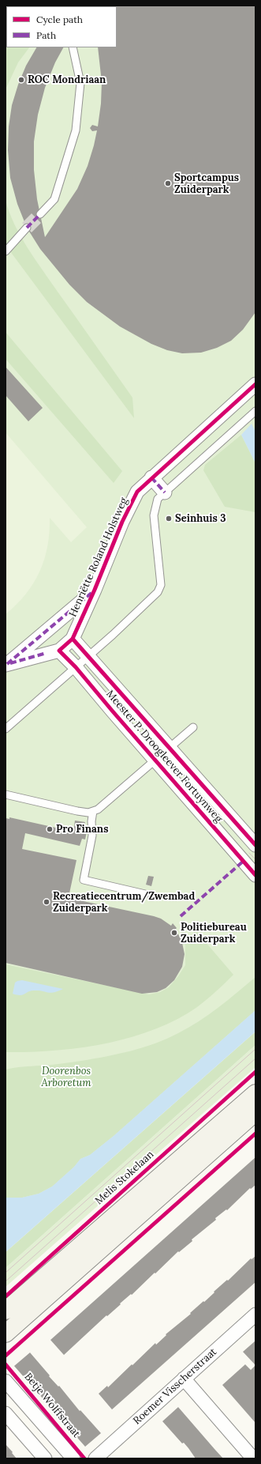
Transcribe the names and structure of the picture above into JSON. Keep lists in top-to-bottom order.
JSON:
{
  "streets": {
    "street": [
      "Henriëtte Roland Holstweg",
      "Meester P. Droogleever Fortuynweg",
      "Roemer Visscherstraat",
      "Betje Wolffstraat"
    ],
    "cycle path": ["Melis Stokelaan"]
  },
  "crossings": [
    ["Henriëtte Roland Holstweg", "Meester P. Droogleever Fortuynweg"]
  ],
  "parks": ["Doorenbos Arboretum"],
  "places": [
    "ROC Mondriaan",
    "Sportcampus Zuiderpark",
    "Seinhuis 3",
    "Pro Finans",
    "Recreatiecentrum/Zwembad Zuiderpark",
    "Politiebureau Zuiderpark"
  ],
  "legend": ["Cycle path", "Path"]
}
